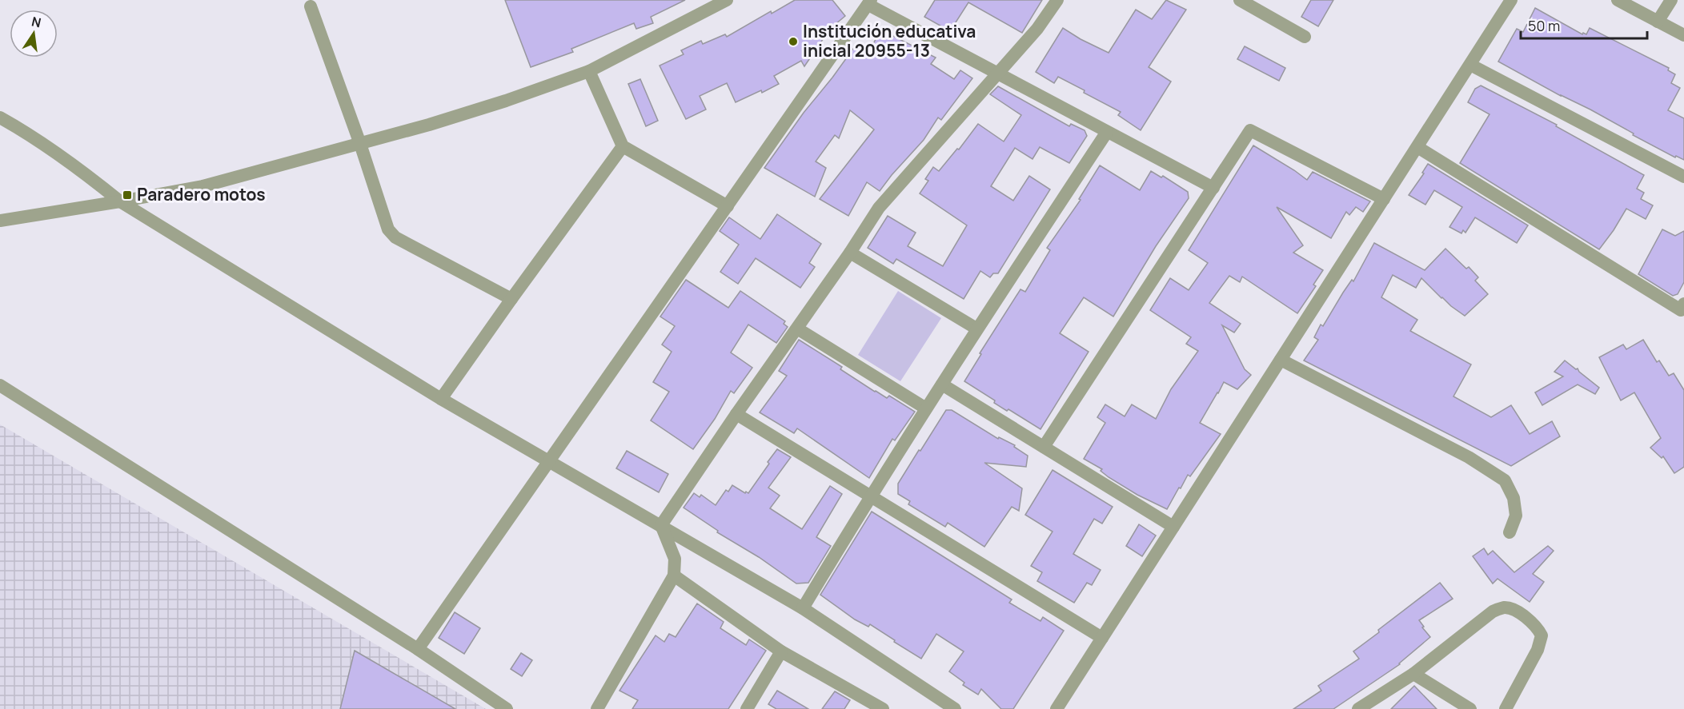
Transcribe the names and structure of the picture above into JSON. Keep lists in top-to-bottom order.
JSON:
{
  "places": {
    "other": ["Institución educativa inicial 20955-13"],
    "transit": ["Paradero motos"]
  },
  "scale_bar": "50 m",
  "north": "top"
}
